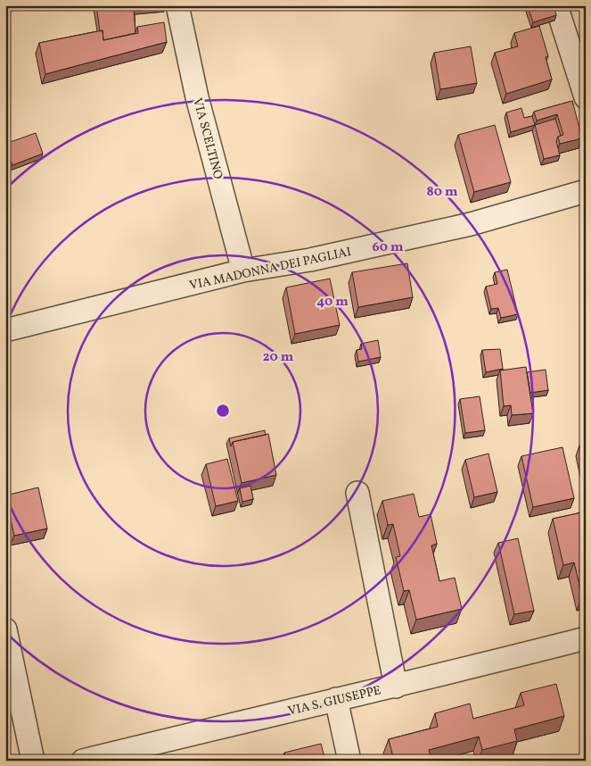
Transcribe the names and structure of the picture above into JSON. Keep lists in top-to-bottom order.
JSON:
{
  "streets": {
    "street": ["VIA SCELTINO", "VIA MADONNA DEI PAGLIAI", "VIA S. GIUSEPPE"]
  },
  "crossings": [
    ["VIA SCELTINO", "VIA MADONNA DEI PAGLIAI"]
  ],
  "rings": [
    "80 m",
    "60 m",
    "40 m",
    "20 m"
  ]
}
